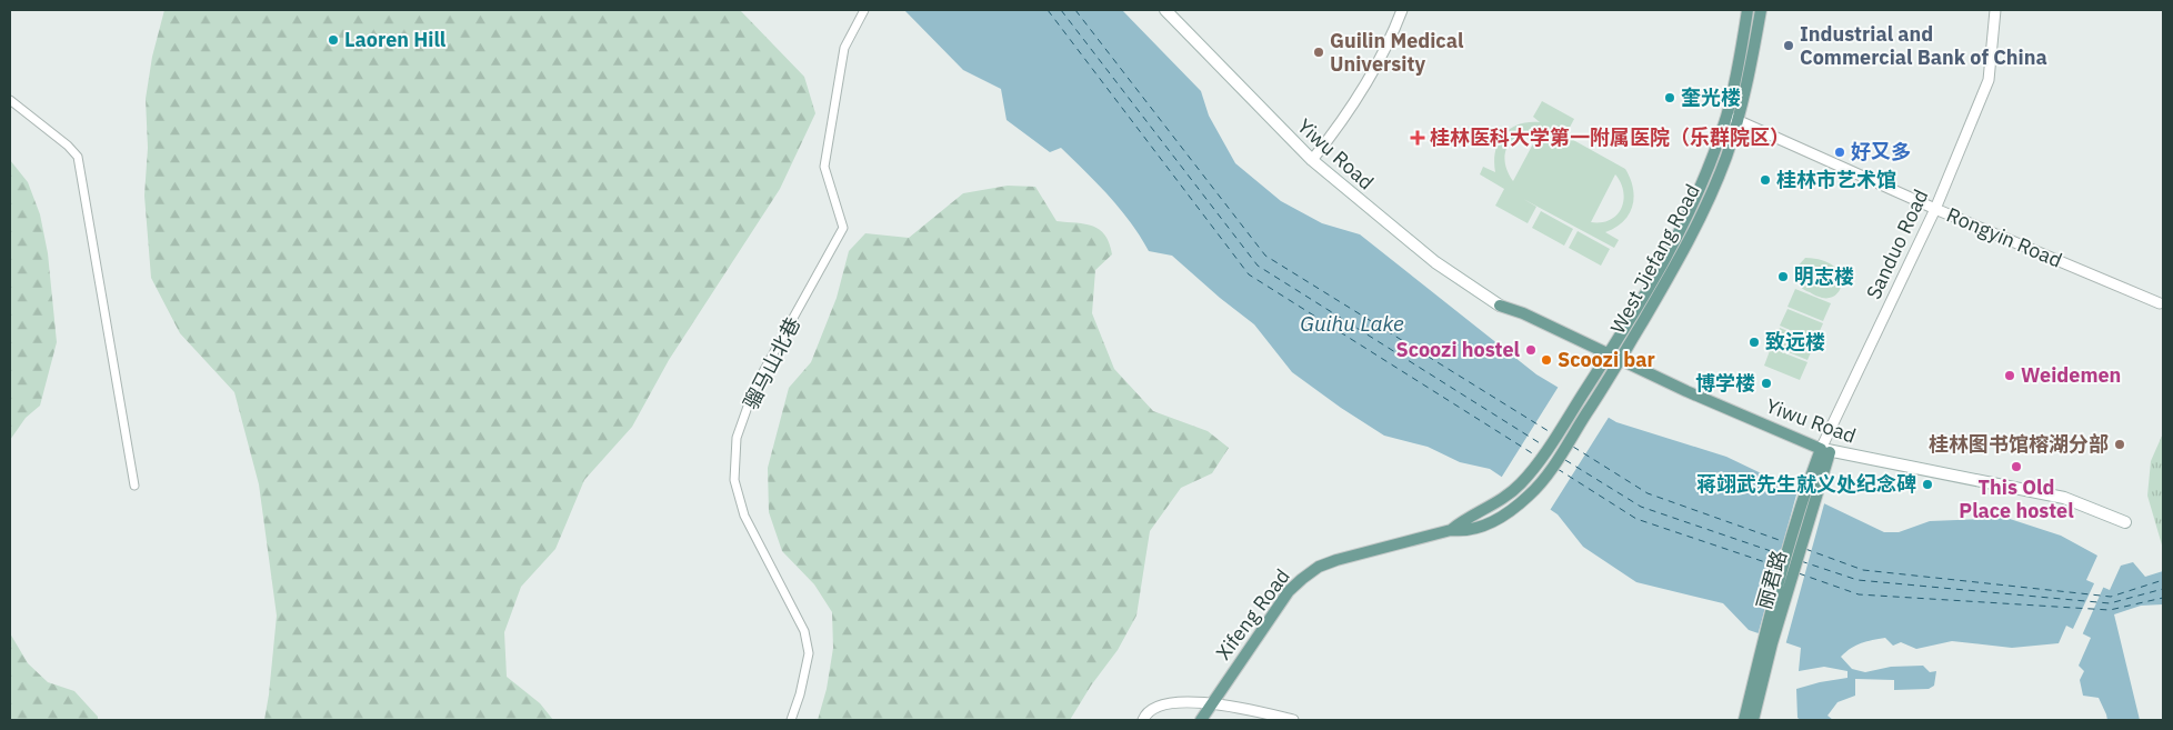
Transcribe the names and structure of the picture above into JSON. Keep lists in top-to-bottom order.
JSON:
{
  "streets": {
    "main road": [
      "Yiwu Road",
      "Sanduo Road",
      "West Jiefang Road",
      "Xifeng Road"
    ],
    "street": ["Rongyin Road", "骝马山北巷"]
  },
  "crossings": [
    ["Yiwu Road", "Sanduo Road"],
    ["Yiwu Road", "West Jiefang Road"],
    ["Rongyin Road", "Sanduo Road"],
    ["Rongyin Road", "West Jiefang Road"],
    ["West Jiefang Road", "Xifeng Road"]
  ],
  "water": ["Guihu Lake"],
  "places": {
    "other": [
      "Laoren Hill",
      "Industrial and Commercial Bank of China",
      "Guilin Medical University",
      "奎光楼",
      "好又多",
      "桂林市艺术馆",
      "明志楼",
      "致远楼",
      "Scoozi hostel",
      "Scoozi bar",
      "Weidemen",
      "博学楼",
      "桂林图书馆榕湖分部",
      "This Old Place hostel",
      "蒋翊武先生就义处纪念碑"
    ],
    "health": ["桂林医科大学第一附属医院（乐群院区）"]
  }
}
